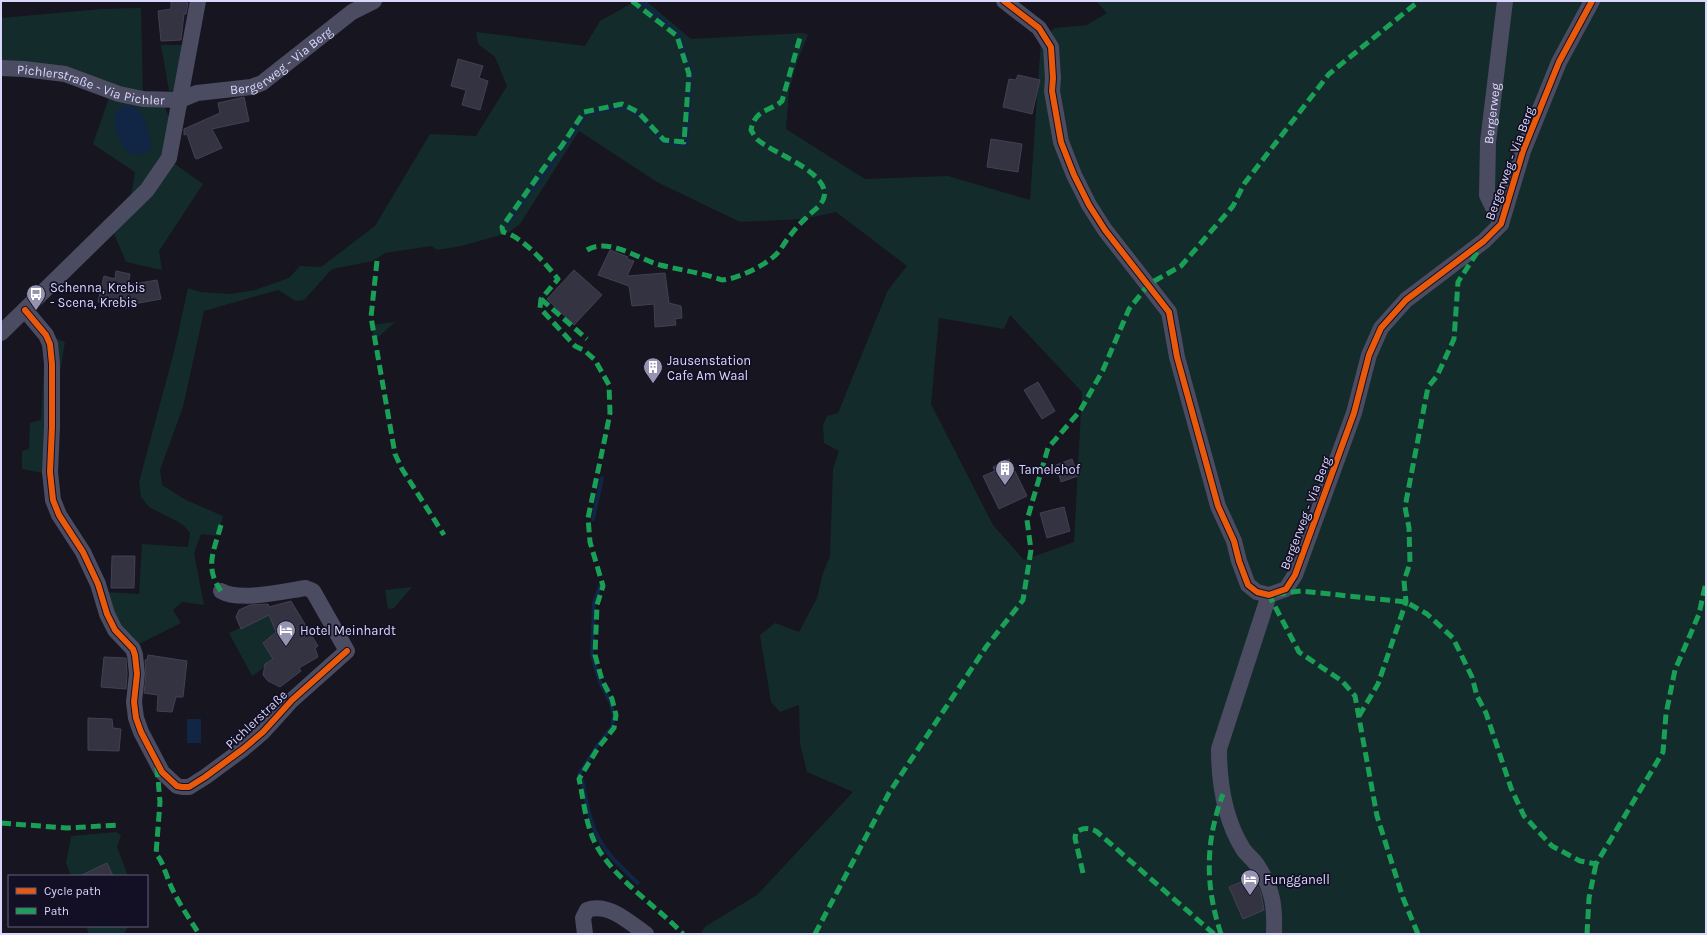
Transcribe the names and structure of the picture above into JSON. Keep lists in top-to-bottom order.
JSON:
{
  "streets": {
    "street": [
      "Bergerweg - Via Berg",
      "Pichlerstraße - Via Pichler",
      "Bergerweg",
      "Pichlerstraße"
    ]
  },
  "crossings": [
    ["Bergerweg - Via Berg", "Pichlerstraße - Via Pichler"],
    ["Bergerweg - Via Berg", "Bergerweg"],
    ["Pichlerstraße - Via Pichler", "Pichlerstraße"]
  ],
  "places": {
    "bus stop": ["Schenna, Krebis - Scena, Krebis"],
    "building": ["Jausenstation Cafe Am Waal", "Tamelehof"],
    "hotel": ["Hotel Meinhardt", "Fungganell"]
  },
  "legend": ["Cycle path", "Path"]
}
